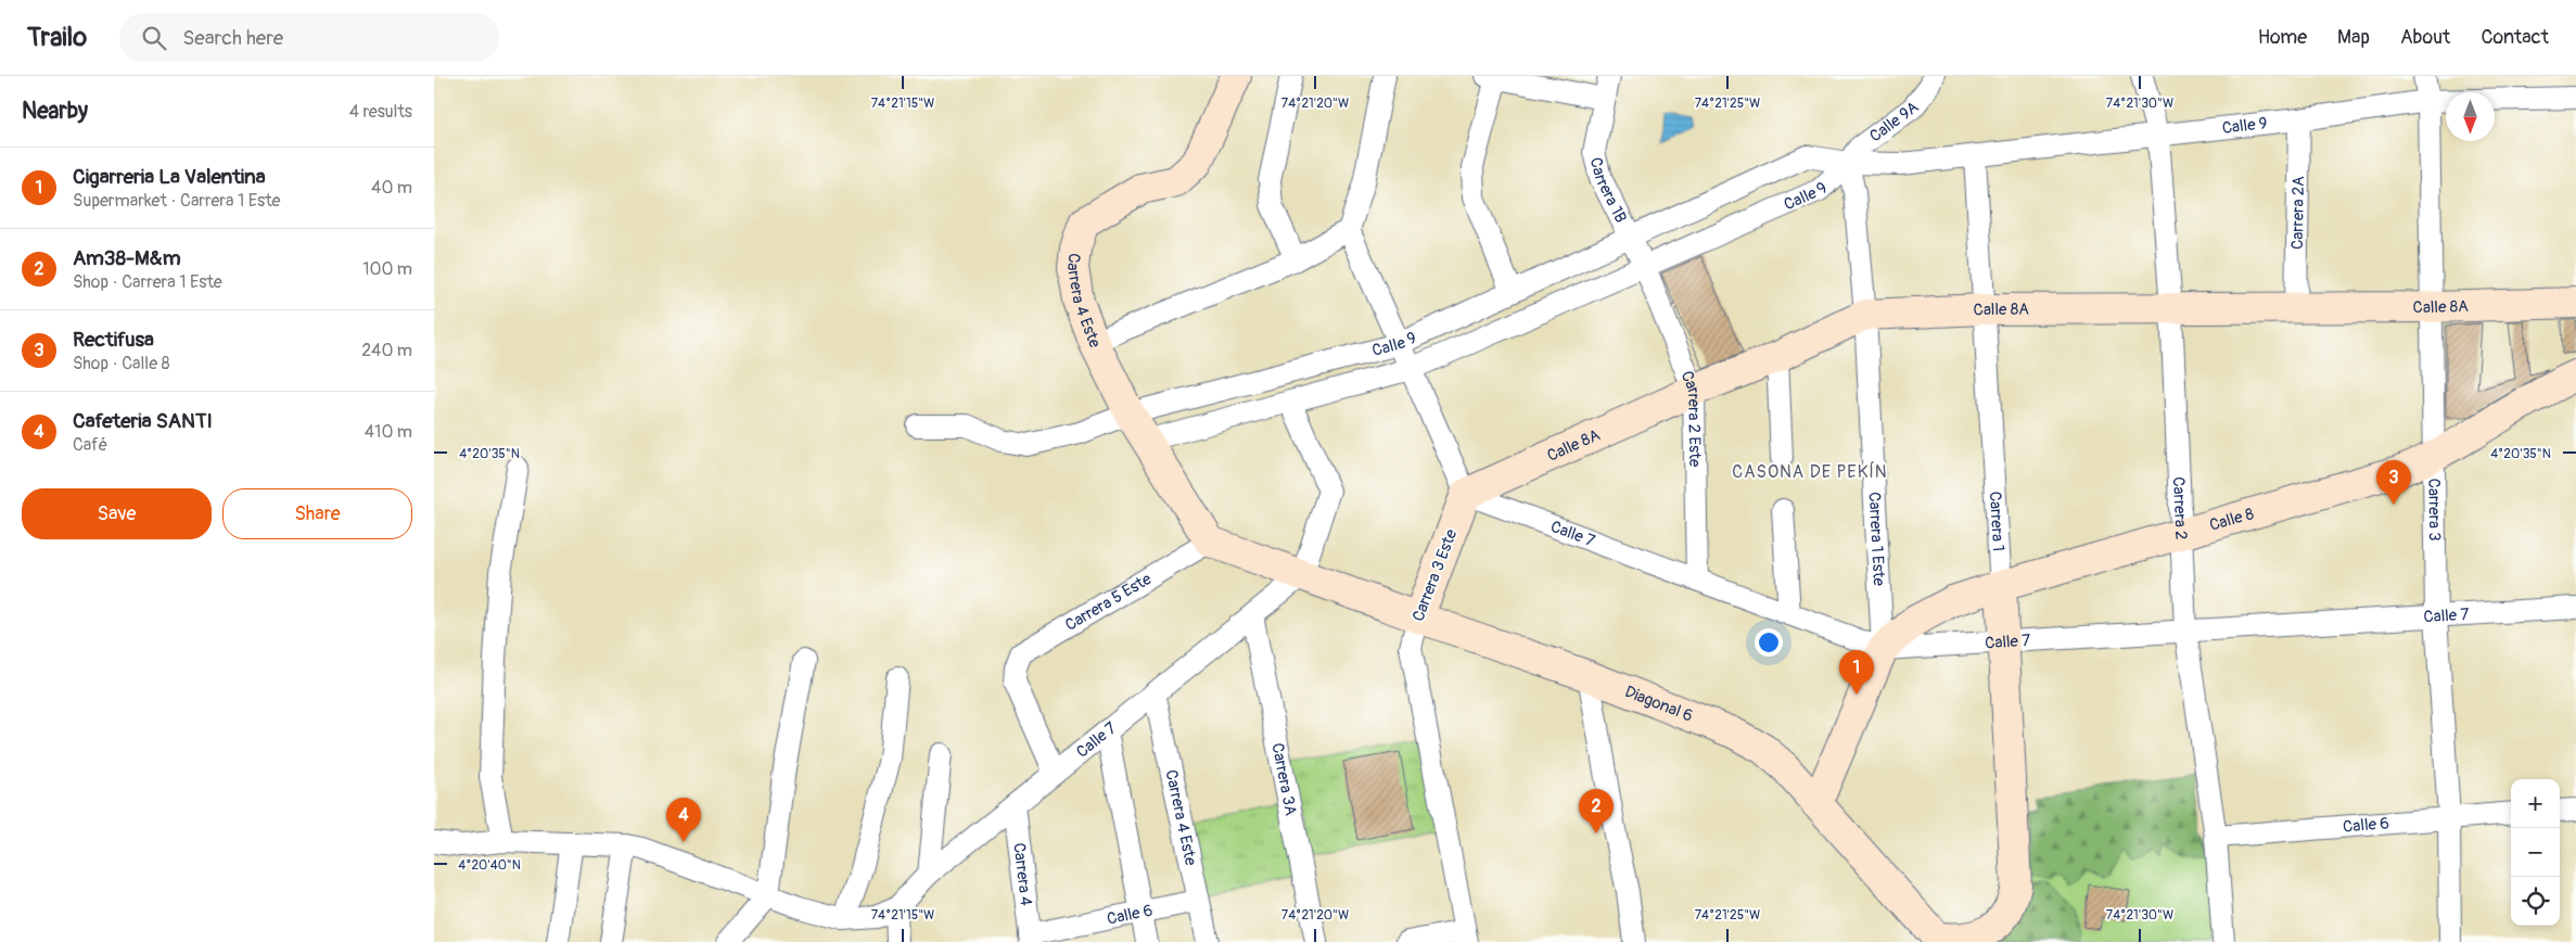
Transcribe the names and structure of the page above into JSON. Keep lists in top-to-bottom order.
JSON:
{
  "streets": {
    "main road": [
      "Carrera 4 Este",
      "Calle 8A",
      "Carrera 1",
      "Calle 8",
      "Carrera 1 Este",
      "Carrera 3 Este",
      "Diagonal 6"
    ],
    "street": [
      "Calle 9A",
      "Calle 9",
      "Carrera 1B",
      "Carrera 2A",
      "Carrera 2 Este",
      "Carrera 2",
      "Carrera 3",
      "Calle 7",
      "Carrera 5 Este",
      "Carrera 3A",
      "Calle 6",
      "Carrera 4"
    ]
  },
  "crossings": [
    ["Calle 9A", "Calle 9"],
    ["Calle 9A", "Carrera 1 Este"],
    ["Calle 9", "Carrera 1B"],
    ["Calle 9", "Carrera 2A"],
    ["Calle 9", "Carrera 4 Este"],
    ["Calle 9", "Carrera 2 Este"],
    ["Calle 9", "Carrera 2"],
    ["Calle 9", "Carrera 3"],
    ["Calle 9", "Carrera 1"],
    ["Calle 9", "Carrera 1 Este"],
    ["Carrera 1B", "Carrera 2 Este"],
    ["Carrera 2A", "Calle 8A"],
    ["Carrera 4 Este", "Calle 7"],
    ["Carrera 4 Este", "Carrera 5 Este"],
    ["Carrera 4 Este", "Diagonal 6"],
    ["Carrera 4 Este", "Calle 6"],
    ["Calle 8A", "Carrera 2 Este"],
    ["Calle 8A", "Carrera 2"],
    ["Calle 8A", "Carrera 3"],
    ["Calle 8A", "Carrera 1"],
    ["Calle 8A", "Calle 7"],
    ["Calle 8A", "Carrera 1 Este"],
    ["Calle 8A", "Carrera 3 Este"],
    ["Carrera 2 Este", "Calle 7"],
    ["Carrera 2", "Calle 8"],
    ["Carrera 2", "Calle 7"],
    ["Carrera 2", "Calle 6"],
    ["Carrera 3", "Calle 8"],
    ["Carrera 3", "Calle 7"],
    ["Carrera 3", "Calle 6"],
    ["Carrera 1", "Calle 8"],
    ["Carrera 1", "Calle 7"],
    ["Carrera 1", "Diagonal 6"],
    ["Calle 8", "Calle 7"],
    ["Calle 8", "Carrera 1 Este"],
    ["Calle 7", "Carrera 1 Este"],
    ["Calle 7", "Carrera 3 Este"],
    ["Calle 7", "Carrera 5 Este"],
    ["Calle 7", "Diagonal 6"],
    ["Calle 7", "Carrera 3A"],
    ["Calle 7", "Carrera 4"],
    ["Carrera 1 Este", "Diagonal 6"],
    ["Carrera 3 Este", "Diagonal 6"],
    ["Carrera 5 Este", "Diagonal 6"],
    ["Calle 6", "Carrera 4"]
  ],
  "districts": ["CASONA DE PEKÍN"],
  "north": "bottom",
  "page": {
    "header": "Trailo",
    "search": "Search here",
    "nav": [
      "Home",
      "Map",
      "About",
      "Contact"
    ],
    "heading": ["Nearby", "4 results"],
    "list": [
      {
        "mark": "1",
        "name": "Cigarreria La Valentina",
        "note": "Supermarket · Carrera 1 Este",
        "value": "40 m"
      },
      {
        "mark": "2",
        "name": "Am38-M&m",
        "note": "Shop · Carrera 1 Este",
        "value": "100 m"
      },
      {
        "mark": "3",
        "name": "Rectifusa",
        "note": "Shop · Calle 8",
        "value": "240 m"
      },
      {
        "mark": "4",
        "name": "Cafeteria SANTI",
        "note": "Café",
        "value": "410 m"
      }
    ],
    "pins": [
      "3",
      "1",
      "2",
      "4"
    ],
    "buttons": ["Save", "Share"],
    "map_buttons": ["+", "−"]
  },
  "coordinates": [
    "74°21'15\"W",
    "74°21'20\"W",
    "74°21'25\"W",
    "74°21'30\"W",
    "4°20'35\"N",
    "4°20'40\"N"
  ]
}
